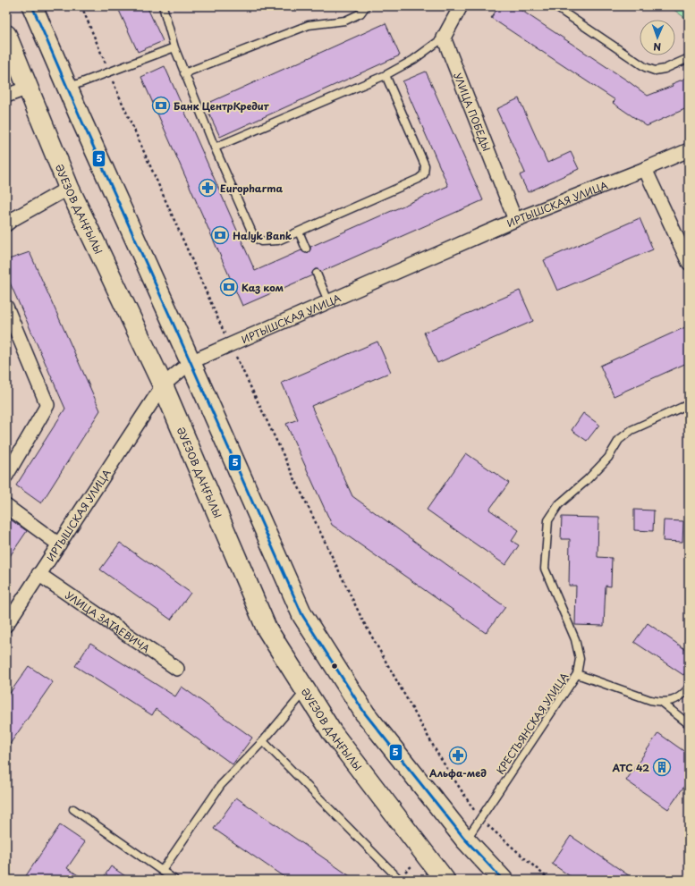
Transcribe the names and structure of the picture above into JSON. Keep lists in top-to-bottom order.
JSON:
{
  "streets": {
    "main road": ["ӘУЕЗОВ ДАҢҒЫЛЫ"],
    "street": ["УЛИЦА ПОБЕДЫ", "ИРТЫШСКАЯ УЛИЦА", "УЛИЦА ЗАТАЕВИЧА"],
    "lane": ["КРЕСТЬЯНСКАЯ УЛИЦА"]
  },
  "crossings": [
    ["УЛИЦА ПОБЕДЫ", "ИРТЫШСКАЯ УЛИЦА"],
    ["ИРТЫШСКАЯ УЛИЦА", "ӘУЕЗОВ ДАҢҒЫЛЫ"],
    ["ИРТЫШСКАЯ УЛИЦА", "УЛИЦА ЗАТАЕВИЧА"]
  ],
  "places": {
    "bank": ["Банк ЦентрКредит", "Halyk Bank", "Каз ком"],
    "pharmacy": ["Europharma", "Альфа-мед"],
    "building": ["АТС 42"]
  },
  "lines": ["transit line 5"],
  "north": "bottom"
}
